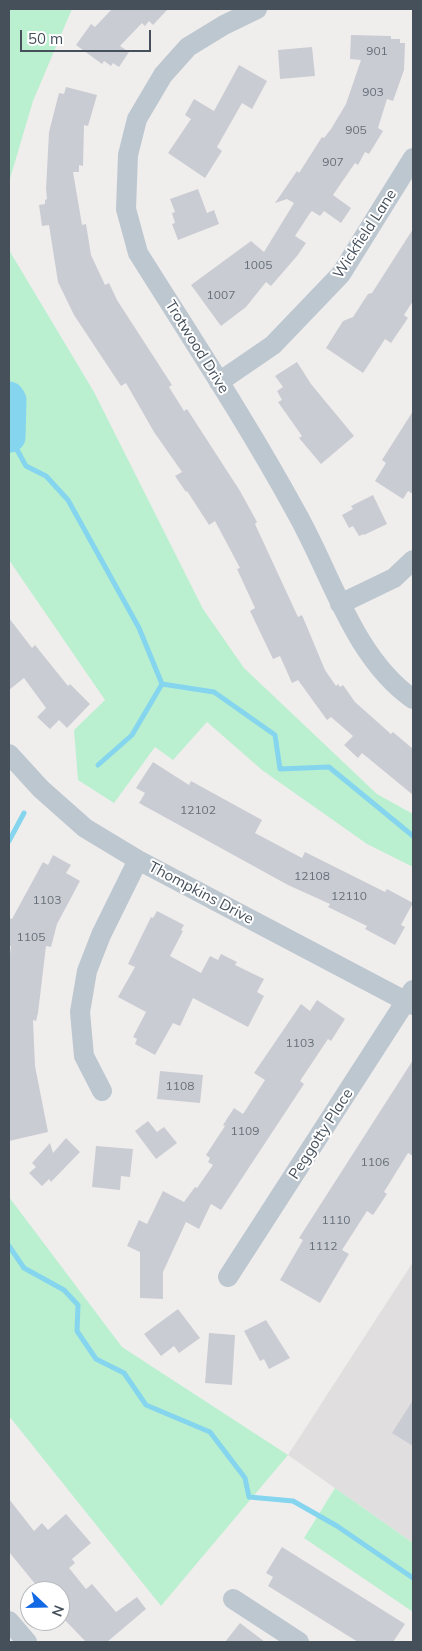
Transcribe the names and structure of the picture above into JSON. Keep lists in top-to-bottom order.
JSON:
{
  "streets": {
    "street": [
      "Wickfield Lane",
      "Trotwood Drive",
      "Thompkins Drive",
      "Peggotty Place"
    ]
  },
  "crossings": [
    ["Wickfield Lane", "Trotwood Drive"],
    ["Thompkins Drive", "Peggotty Place"]
  ],
  "house_numbers": [
    "901",
    "903",
    "905",
    "907",
    "1005",
    "1007",
    "12102",
    "12108",
    "12110",
    "1103",
    "1105",
    "1103",
    "1108",
    "1109",
    "1106",
    "1110",
    "1112"
  ],
  "scale_bar": "50 m",
  "north": "right"
}
